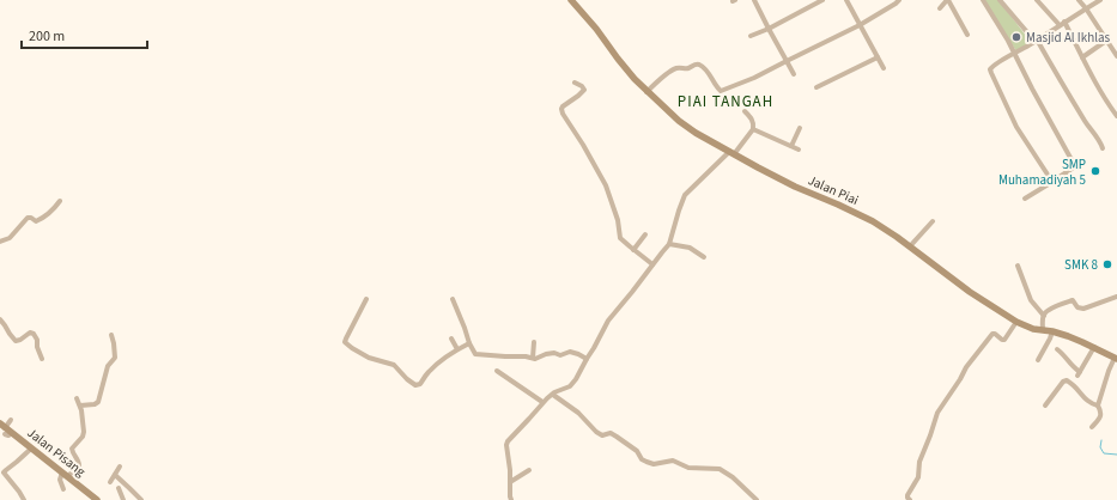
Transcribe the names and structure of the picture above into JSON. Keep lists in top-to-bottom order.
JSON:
{
  "streets": {
    "street": ["Jalan Piai", "Jalan Pisang"]
  },
  "districts": ["PIAI TANGAH"],
  "places": ["Masjid Al Ikhlas", "SMP Muhamadiyah 5", "SMK 8"],
  "scale_bar": "200 m"
}
